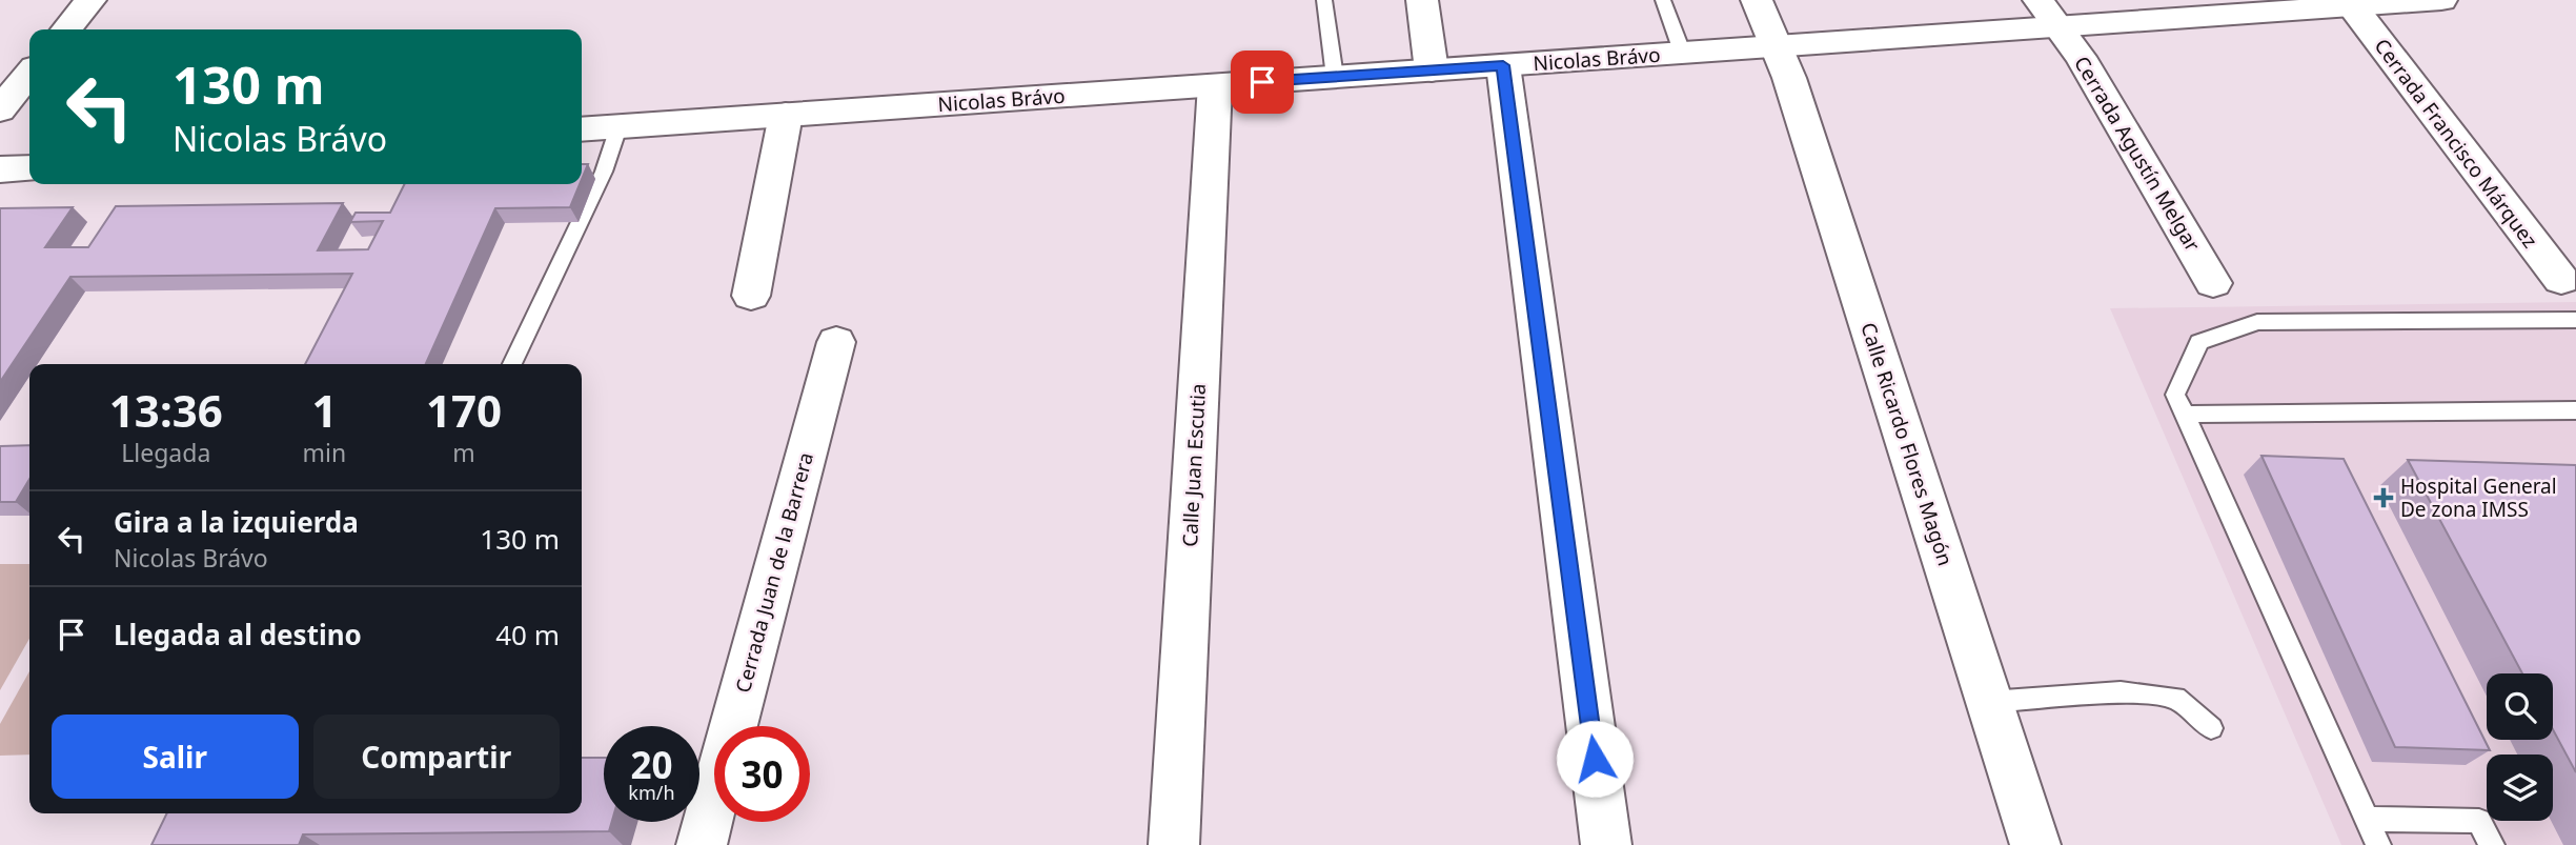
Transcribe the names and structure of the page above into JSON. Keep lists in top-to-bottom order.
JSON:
{
  "streets": {
    "street": [
      "Nicolas Brávo",
      "Cerrada Francisco Márquez",
      "Cerrada Agustín Melgar",
      "Calle Ricardo Flores Magón",
      "Calle Juan Escutia",
      "Cerrada Juan de la Barrera"
    ]
  },
  "crossings": [
    ["Nicolas Brávo", "Cerrada Francisco Márquez"],
    ["Nicolas Brávo", "Cerrada Agustín Melgar"],
    ["Nicolas Brávo", "Calle Ricardo Flores Magón"],
    ["Nicolas Brávo", "Calle Juan Escutia"]
  ],
  "places": {
    "health": ["Hospital General De zona IMSS"]
  },
  "page": {
    "turn": ["130 m", "Nicolas Brávo"],
    "eta": [
      "13:36",
      "Llegada",
      "1",
      "min",
      "170",
      "m"
    ],
    "list": [
      {
        "name": "Gira a la izquierda",
        "note": "Nicolas Brávo",
        "value": "130 m"
      },
      {
        "name": "Llegada al destino",
        "value": "40 m"
      }
    ],
    "buttons": ["Salir", "Compartir"],
    "speed": "20 km/h",
    "limit": "30"
  }
}
